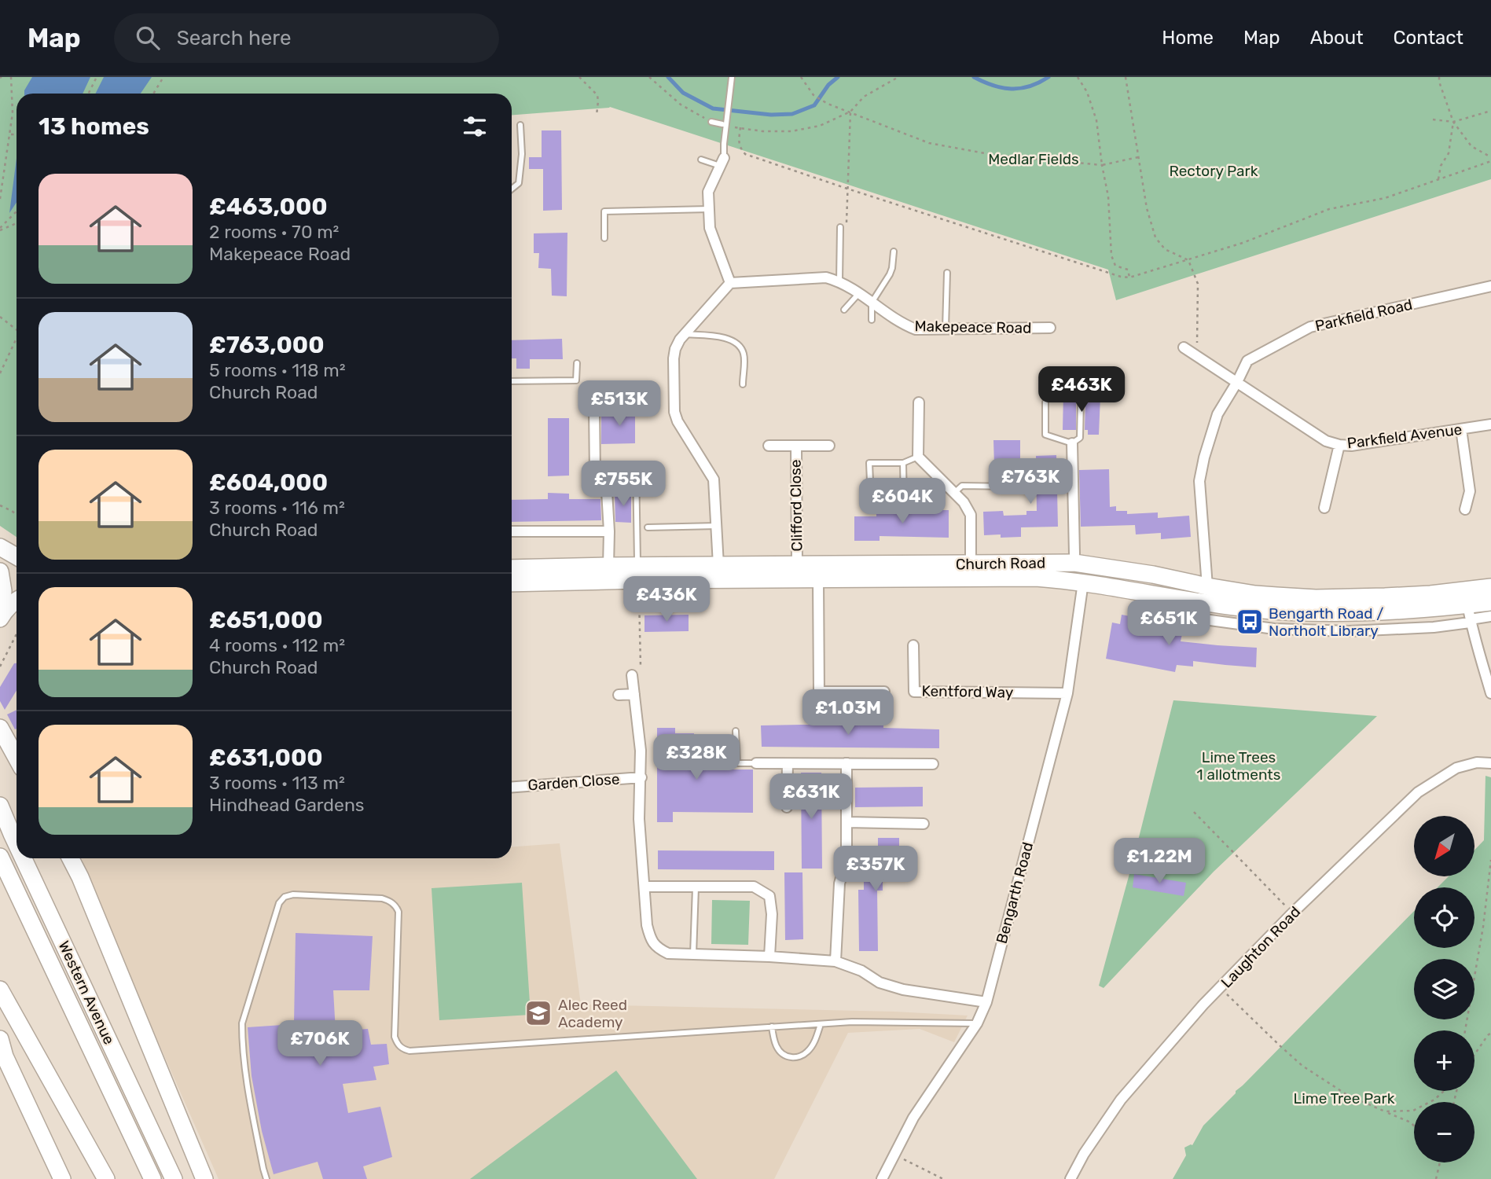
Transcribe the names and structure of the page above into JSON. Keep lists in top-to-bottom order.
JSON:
{
  "streets": {
    "highway": ["Church Road", "Western Avenue"],
    "street": [
      "Parkfield Road",
      "Makepeace Road",
      "Parkfield Avenue",
      "Clifford Close",
      "Kentford Way",
      "Garden Close",
      "Bengarth Road",
      "Laughton Road"
    ]
  },
  "crossings": [
    ["Parkfield Road", "Parkfield Avenue"],
    ["Parkfield Road", "Church Road"],
    ["Clifford Close", "Church Road"],
    ["Church Road", "Bengarth Road"],
    ["Kentford Way", "Bengarth Road"]
  ],
  "parks": [
    "Medlar Fields",
    "Rectory Park",
    "Lime Trees 1 allotments",
    "Lime Tree Park"
  ],
  "places": {
    "bus stop": ["Bengarth Road / Northolt Library"],
    "school or university": ["Alec Reed Academy"]
  },
  "north": "bottom left",
  "page": {
    "header": "Map",
    "search": "Search here",
    "nav": [
      "Home",
      "Map",
      "About",
      "Contact"
    ],
    "heading": "13 homes",
    "list": [
      {
        "name": "£463,000",
        "note": "2 rooms · 70 m² · Makepeace Road"
      },
      {
        "name": "£763,000",
        "note": "5 rooms · 118 m² · Church Road"
      },
      {
        "name": "£604,000",
        "note": "3 rooms · 116 m² · Church Road"
      },
      {
        "name": "£651,000",
        "note": "4 rooms · 112 m² · Church Road"
      },
      {
        "name": "£631,000",
        "note": "3 rooms · 113 m² · Hindhead Gardens"
      }
    ],
    "price": [
      "£463K",
      "£513K",
      "£763K",
      "£755K",
      "£604K",
      "£436K",
      "£651K",
      "£1.03M",
      "£328K",
      "£631K",
      "£1.22M",
      "£357K",
      "£706K"
    ],
    "map_buttons": ["+", "−"]
  }
}
